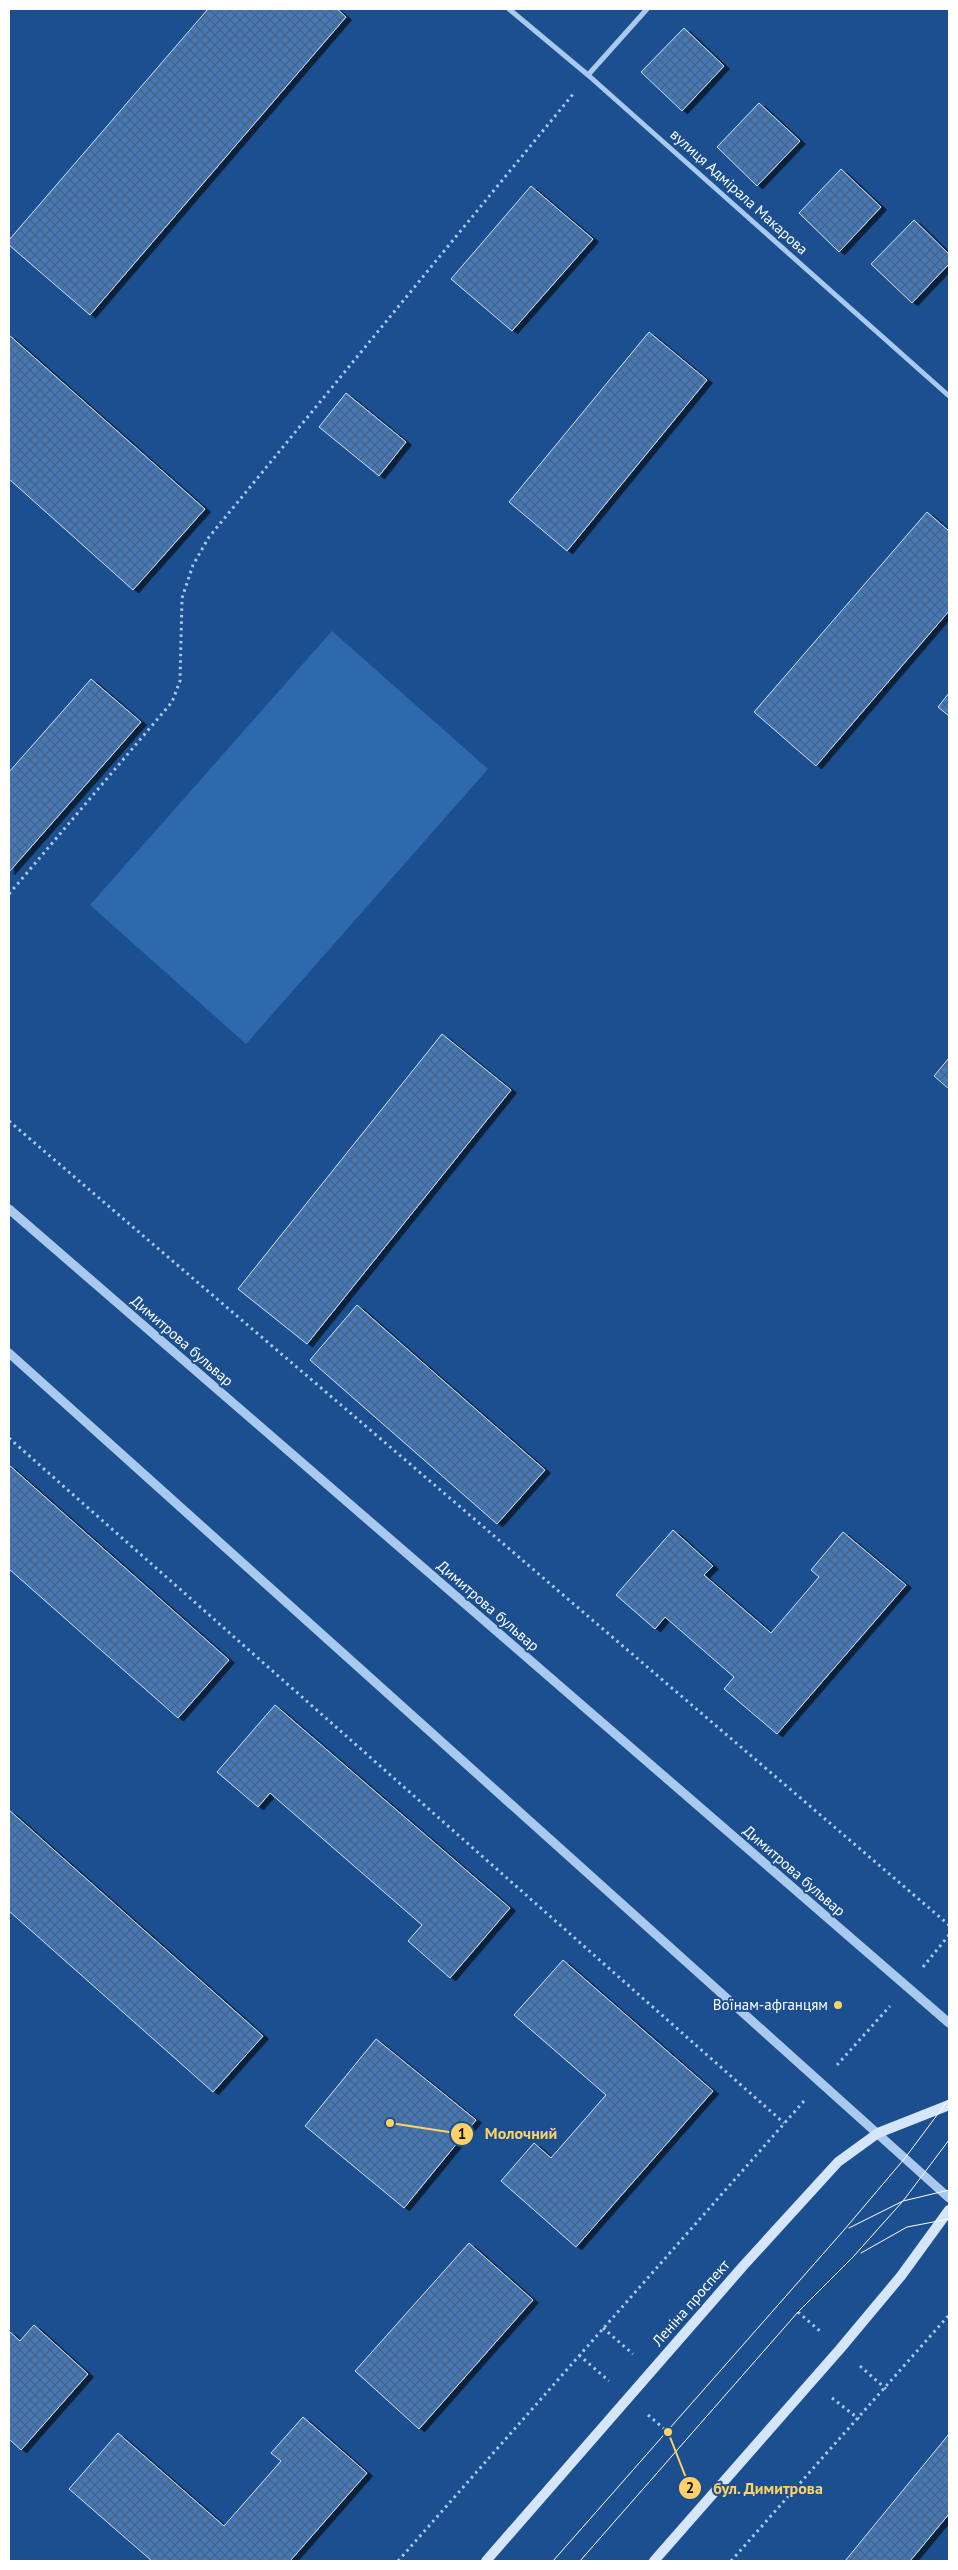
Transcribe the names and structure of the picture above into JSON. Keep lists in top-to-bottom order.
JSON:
{
  "streets": {
    "main road": ["Леніна проспект"],
    "street": ["вулиця Адмірала Макарова", "Димитрова бульвар"]
  },
  "places": ["Воїнам-афганцям", "Молочний", "бул. Димитрова"]
}
